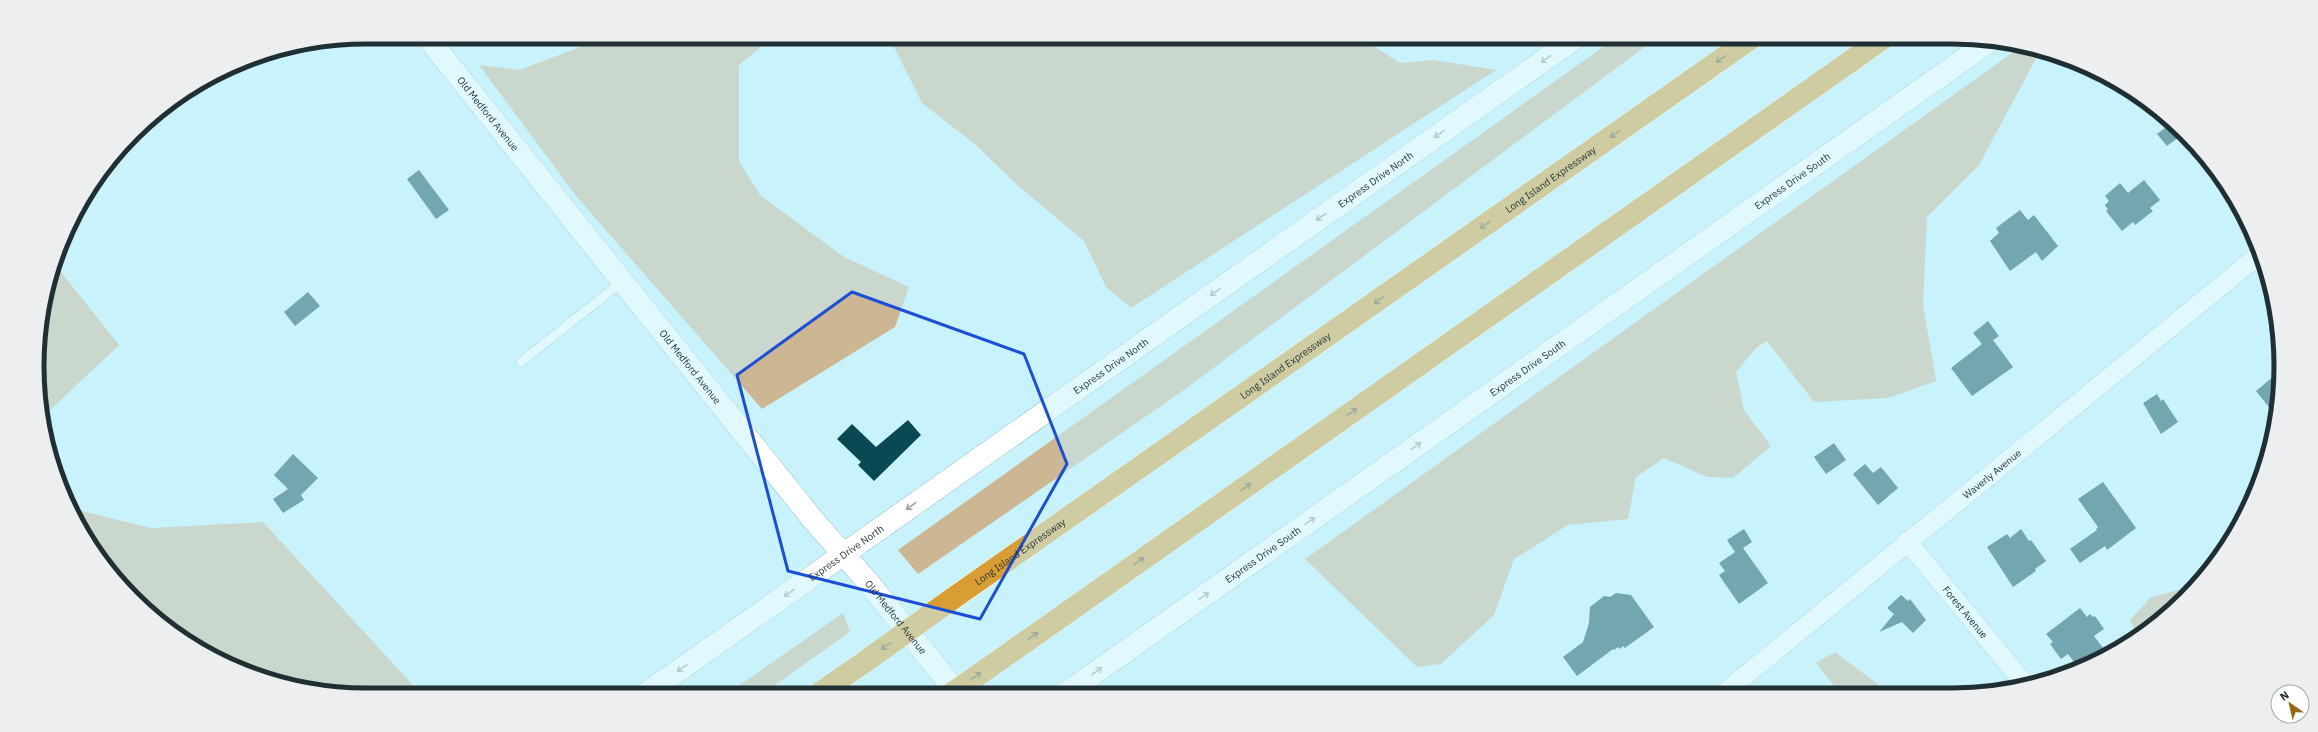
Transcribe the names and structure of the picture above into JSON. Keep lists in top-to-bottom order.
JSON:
{
  "streets": {
    "highway": ["Long Island Expressway"],
    "main road": ["Old Medford Avenue", "Express Drive North", "Express Drive South"],
    "street": ["Waverly Avenue", "Forest Avenue"]
  },
  "crossings": [
    ["Old Medford Avenue", "Express Drive North"],
    ["Waverly Avenue", "Forest Avenue"]
  ],
  "one_way": ["Express Drive North", "Express Drive South"],
  "north": "top left"
}
